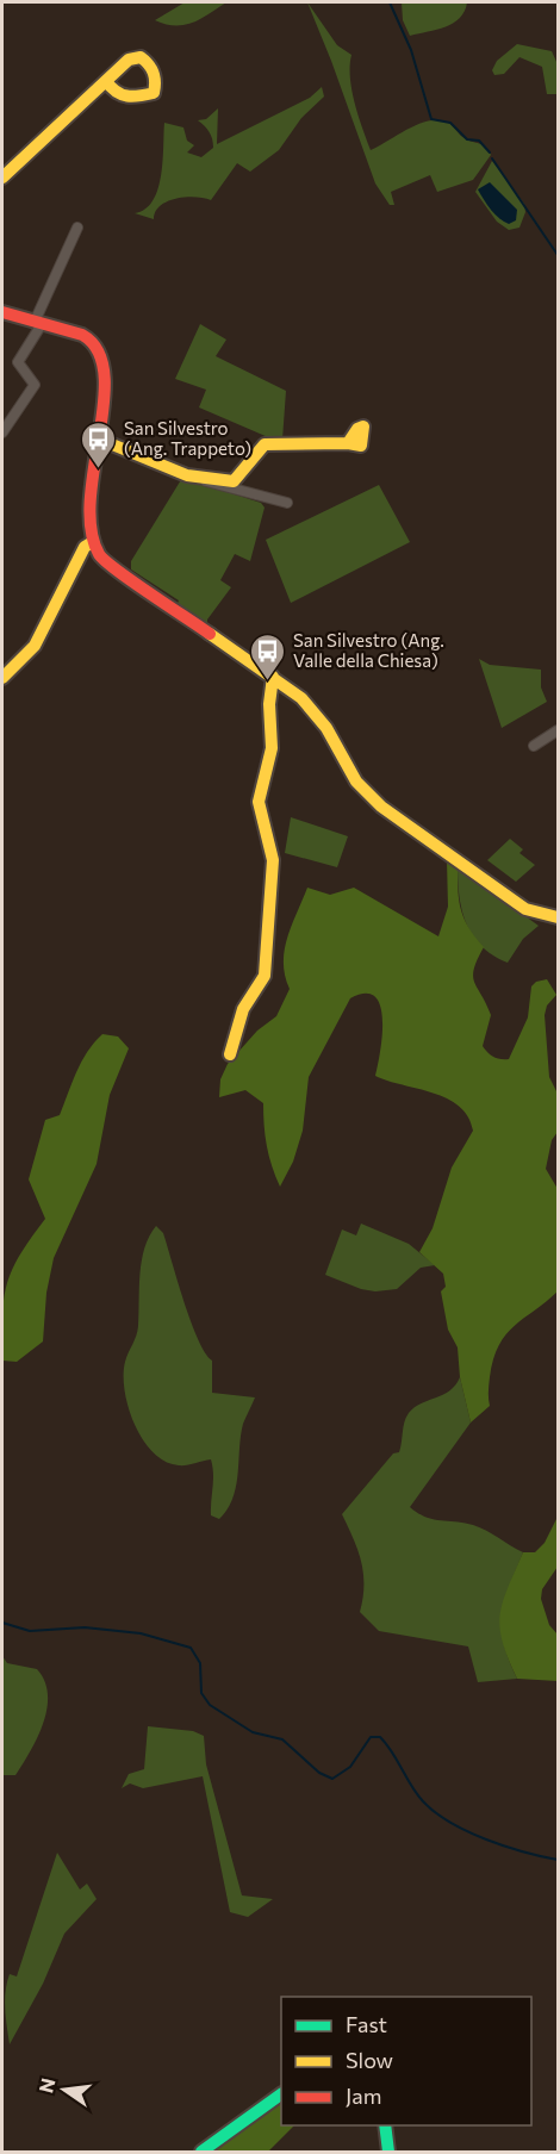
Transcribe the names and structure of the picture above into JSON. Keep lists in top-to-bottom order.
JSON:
{
  "places": {
    "bus stop": ["San Silvestro (Ang. Trappeto)", "San Silvestro (Ang. Valle della Chiesa)"]
  },
  "legend": ["Fast", "Slow", "Jam"],
  "north": "left"
}
